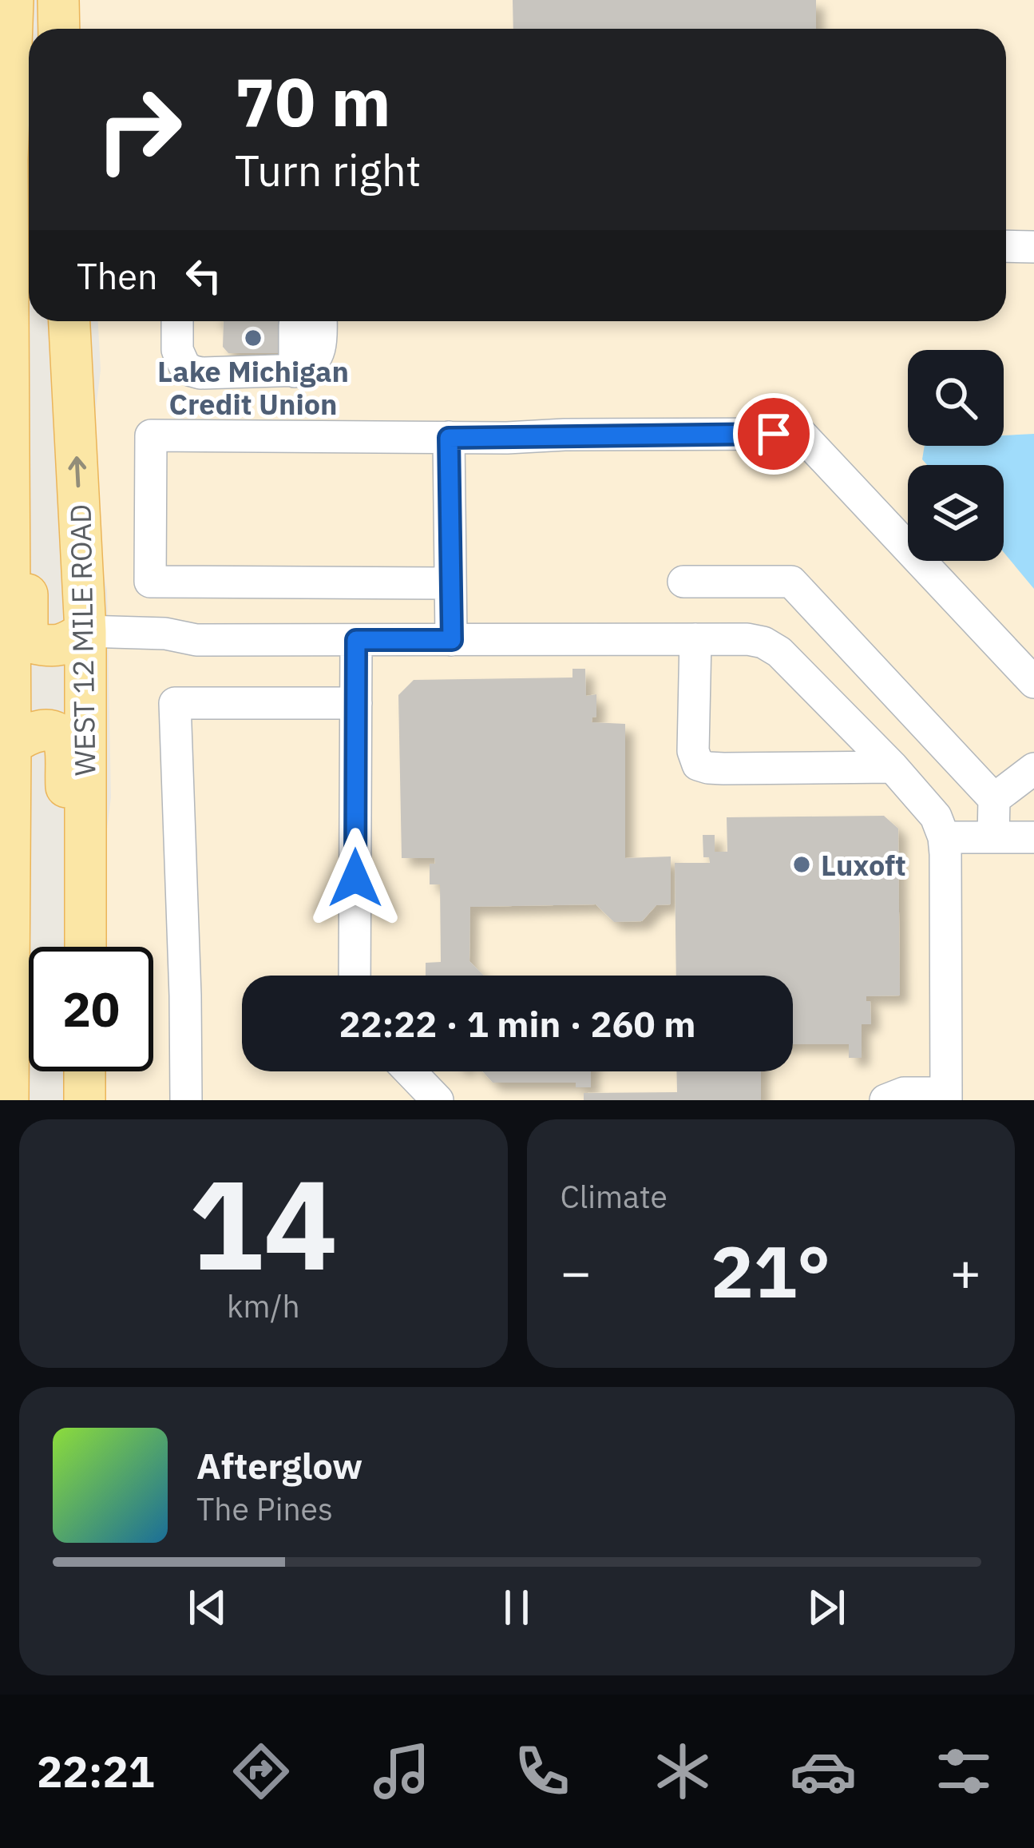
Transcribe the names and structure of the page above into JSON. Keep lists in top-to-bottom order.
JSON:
{
  "streets": {
    "main road": ["WEST 12 MILE ROAD"]
  },
  "places": ["Lake Michigan Credit Union", "Luxoft"],
  "page": {
    "turn": ["70 m", "Turn right"],
    "then": "Then",
    "limit": "20",
    "trip": "22:22 · 1 min · 260 m",
    "tile": [
      ["14", "km/h"],
      "Climate"
    ],
    "heat": ["−", "21°", "+"],
    "song": ["Afterglow", "The Pines"],
    "tabs": "22:21"
  }
}
